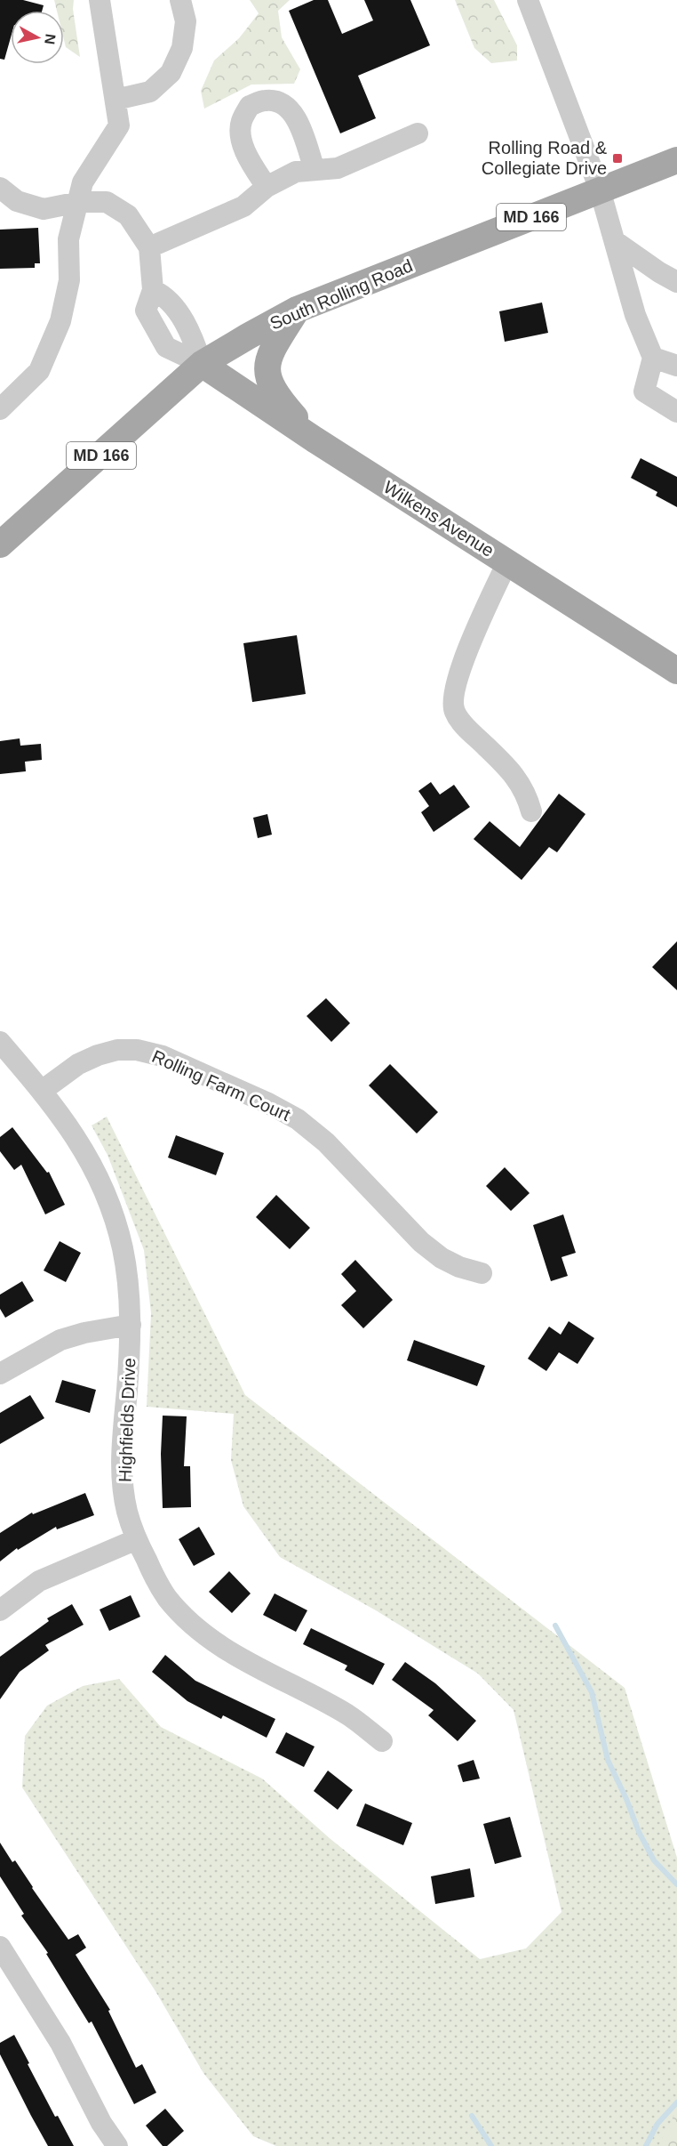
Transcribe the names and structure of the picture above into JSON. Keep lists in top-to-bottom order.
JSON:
{
  "streets": {
    "main road": ["MD 166", "South Rolling Road", "Wilkens Avenue"],
    "street": ["Rolling Farm Court", "Highfields Drive"]
  },
  "crossings": [
    ["South Rolling Road", "Wilkens Avenue"],
    ["Rolling Farm Court", "Highfields Drive"]
  ],
  "places": {
    "transit": ["Rolling Road & Collegiate Drive"]
  },
  "north": "right"
}
